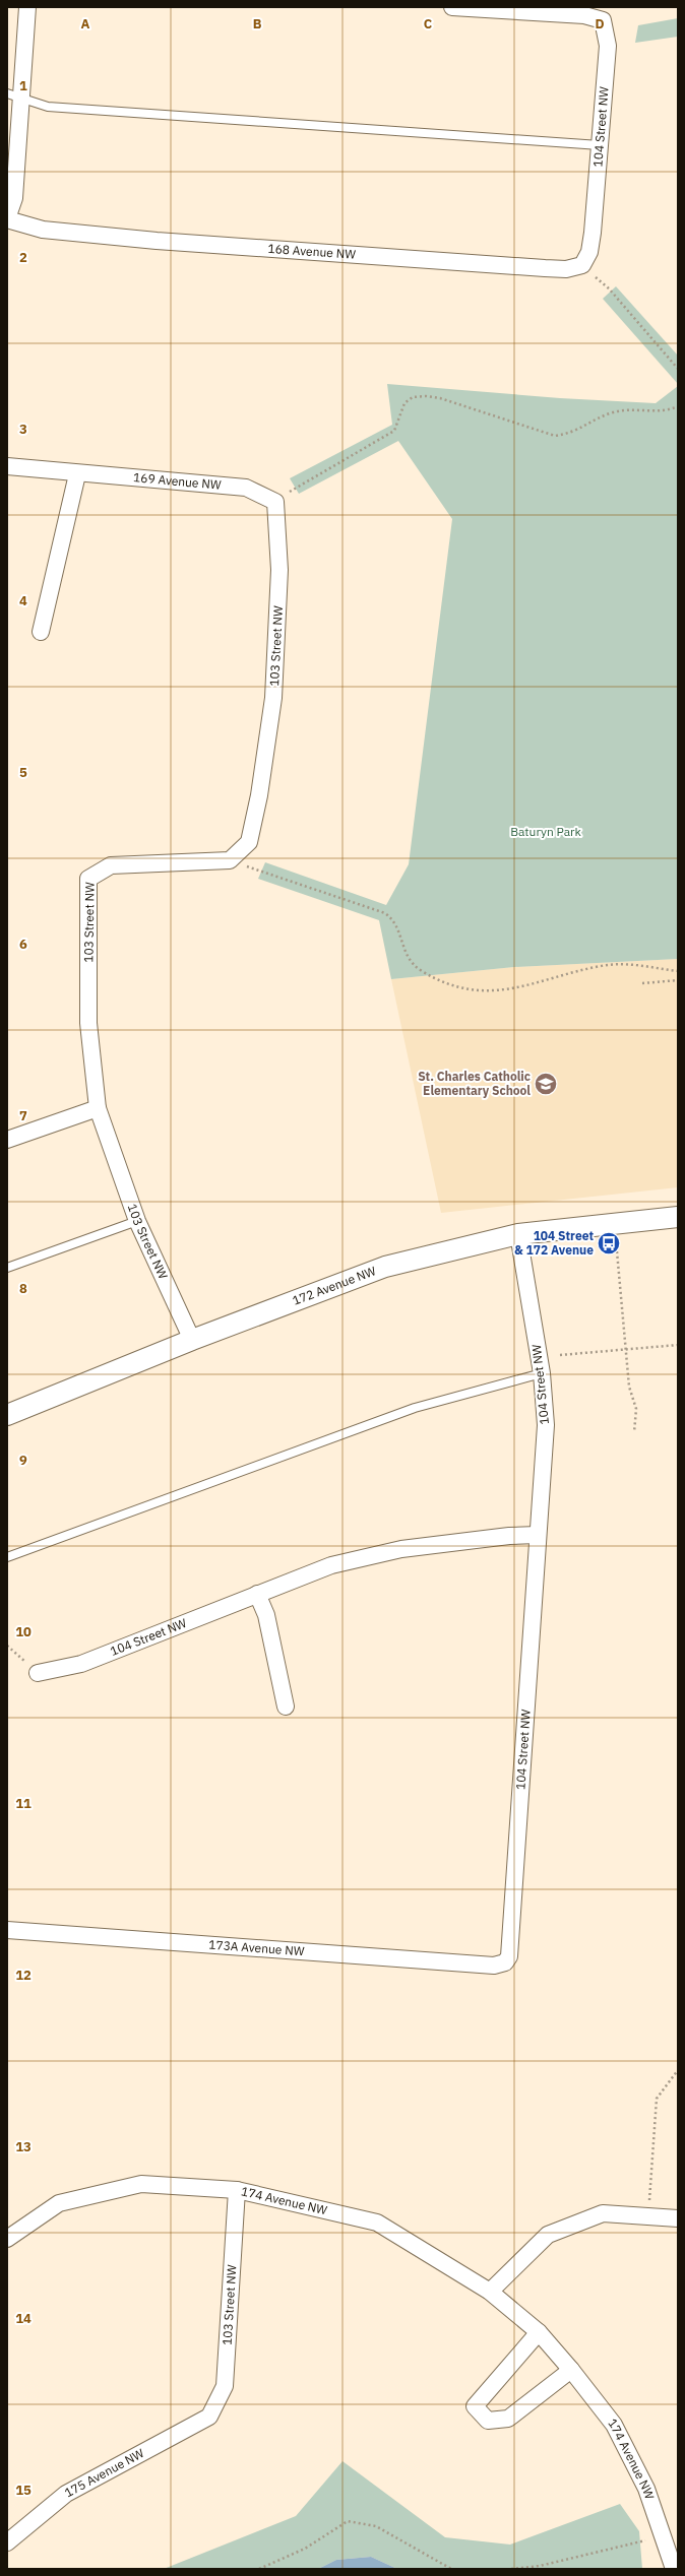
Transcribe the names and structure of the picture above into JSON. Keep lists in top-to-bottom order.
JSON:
{
  "streets": {
    "street": [
      "104 Street NW",
      "168 Avenue NW",
      "169 Avenue NW",
      "103 Street NW",
      "172 Avenue NW",
      "173A Avenue NW",
      "174 Avenue NW",
      "175 Avenue NW"
    ]
  },
  "crossings": [
    ["104 Street NW", "168 Avenue NW"],
    ["104 Street NW", "172 Avenue NW"],
    ["104 Street NW", "173A Avenue NW"],
    ["169 Avenue NW", "103 Street NW"],
    ["103 Street NW", "172 Avenue NW"],
    ["103 Street NW", "174 Avenue NW"],
    ["103 Street NW", "175 Avenue NW"]
  ],
  "parks": ["Baturyn Park"],
  "places": {
    "school or university": ["St. Charles Catholic Elementary School"],
    "bus stop": ["104 Street & 172 Avenue"]
  },
  "grid": {
    "columns": [
      "A",
      "B",
      "C",
      "D"
    ],
    "rows": [
      "1",
      "2",
      "3",
      "4",
      "5",
      "6",
      "7",
      "8",
      "9",
      "10",
      "11",
      "12",
      "13",
      "14",
      "15"
    ]
  }
}
